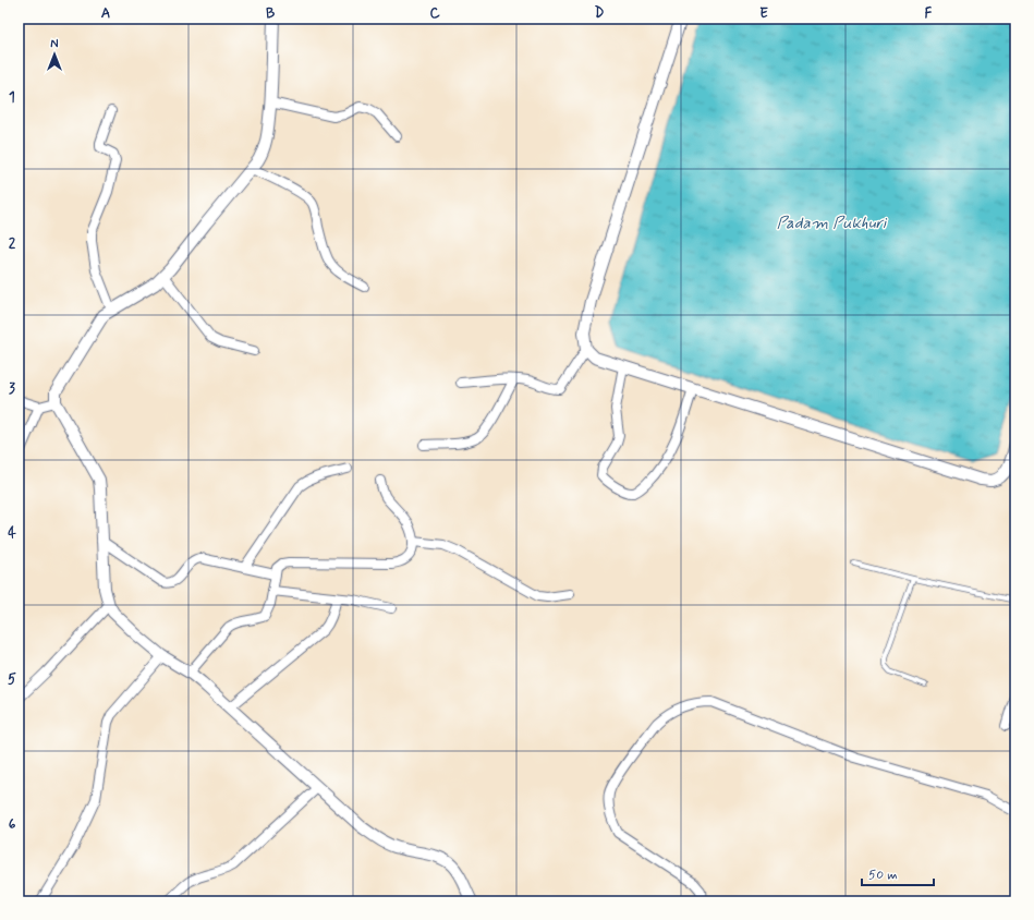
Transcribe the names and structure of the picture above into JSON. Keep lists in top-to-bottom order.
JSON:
{
  "water": ["Padam Pukhuri"],
  "scale_bar": "50 m",
  "north": "top",
  "grid": {
    "columns": [
      "A",
      "B",
      "C",
      "D",
      "E",
      "F"
    ],
    "rows": [
      "1",
      "2",
      "3",
      "4",
      "5",
      "6"
    ]
  }
}
